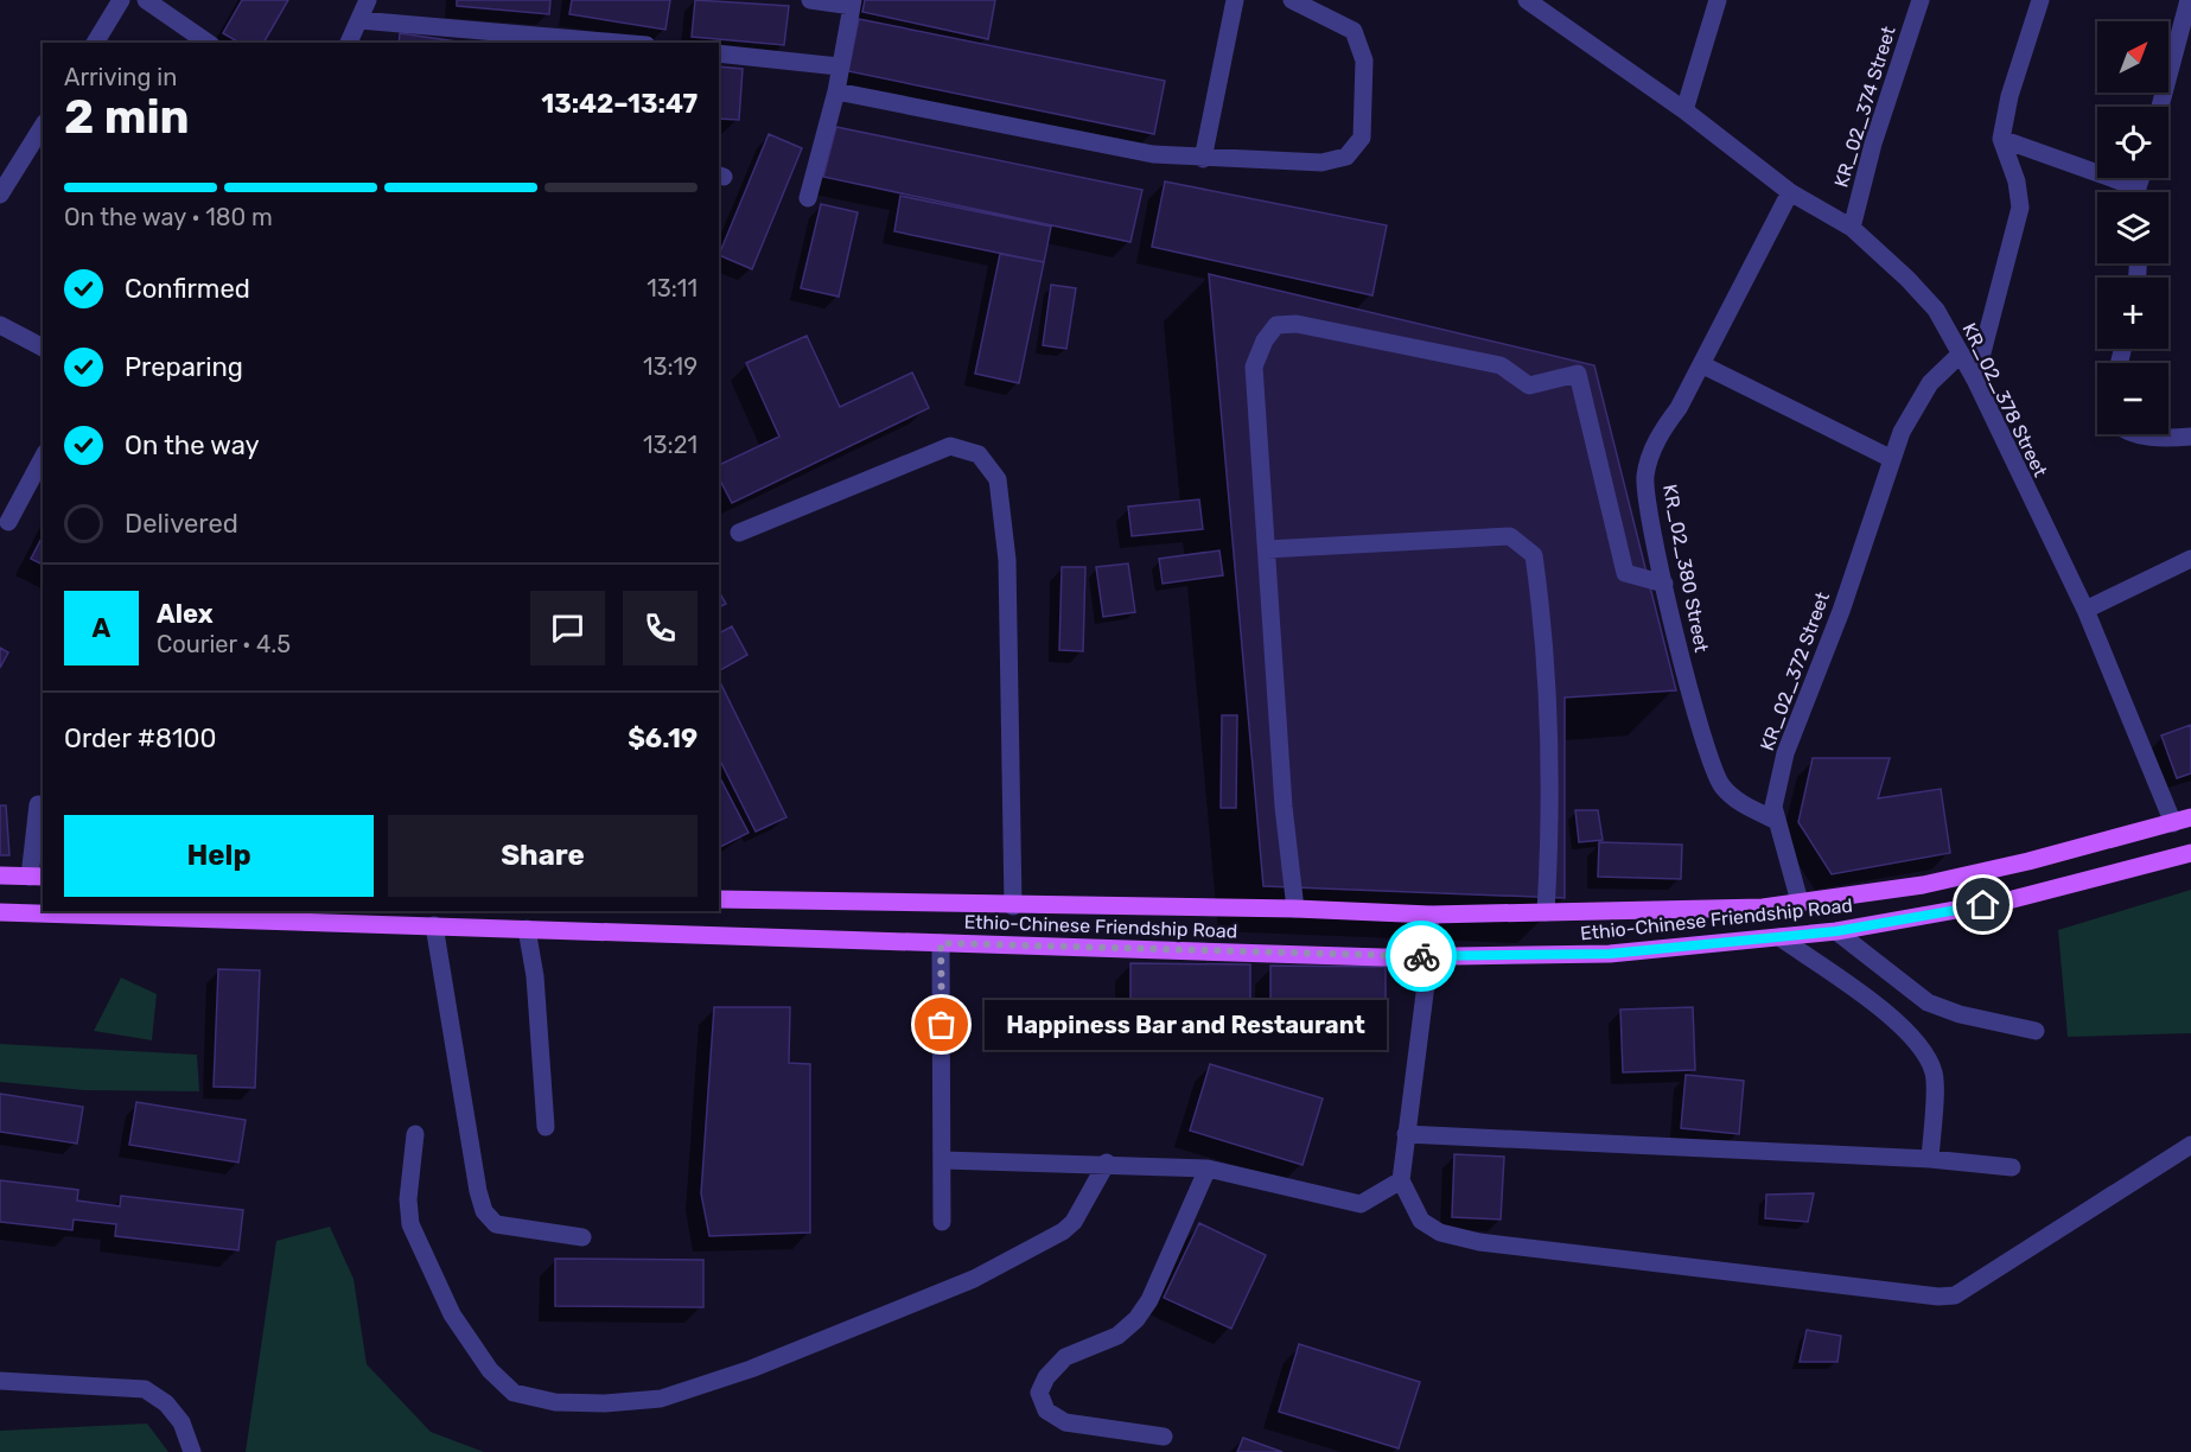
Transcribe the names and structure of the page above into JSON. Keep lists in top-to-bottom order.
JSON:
{
  "streets": {
    "main road": ["Ethio-Chinese Friendship Road"],
    "street": [
      "KR_02_374 Street",
      "KR_02_378 Street",
      "KR_02_380 Street",
      "KR_02_372 Street"
    ]
  },
  "crossings": [
    ["KR_02_374 Street", "KR_02_378 Street"],
    ["KR_02_378 Street", "KR_02_380 Street"],
    ["KR_02_378 Street", "KR_02_372 Street"],
    ["KR_02_378 Street", "Ethio-Chinese Friendship Road"],
    ["KR_02_380 Street", "KR_02_372 Street"],
    ["KR_02_372 Street", "Ethio-Chinese Friendship Road"]
  ],
  "places": ["Happiness Bar and Restaurant"],
  "north": "top right",
  "page": {
    "map_buttons": ["+", "−"],
    "heading": ["2 min", "Arriving in", "13:42–13:47"],
    "panel": [
      "Alex",
      "Courier · 4.5",
      "Order #8100",
      "$6.19"
    ],
    "bar": "On the way · 180 m",
    "list": [
      ["Confirmed", "13:11"],
      ["Preparing", "13:19"],
      ["On the way", "13:21"],
      "Delivered"
    ],
    "round": "A",
    "buttons": ["Help", "Share"],
    "bubble": "Happiness Bar and Restaurant"
  }
}
